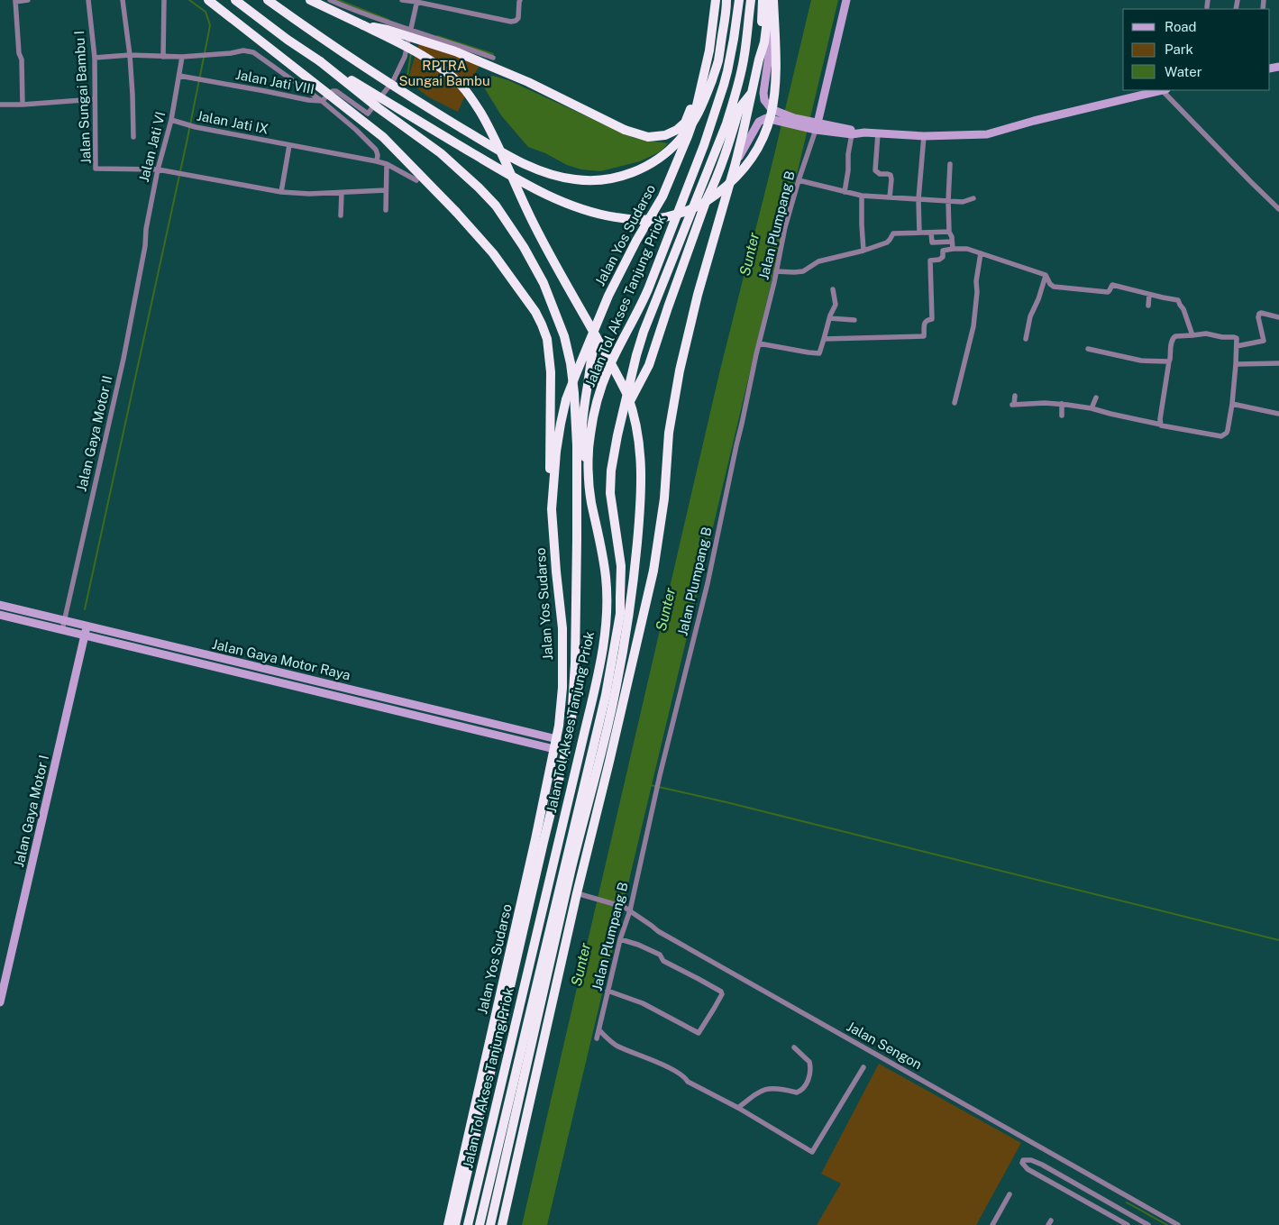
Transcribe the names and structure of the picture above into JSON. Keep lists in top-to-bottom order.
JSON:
{
  "streets": {
    "highway": ["Jalan Yos Sudarso", "Jalan Tol Akses Tanjung Priok"],
    "street": [
      "Jalan Jati VIII",
      "Jalan Sungai Bambu I",
      "Jalan Jati IX",
      "Jalan Jati VI",
      "Jalan Plumpang B",
      "Jalan Gaya Motor II",
      "Jalan Gaya Motor Raya",
      "Jalan Gaya Motor I",
      "Jalan Sengon"
    ]
  },
  "crossings": [
    ["Jalan Jati VIII", "Jalan Jati IX"],
    ["Jalan Jati VIII", "Jalan Jati VI"],
    ["Jalan Sungai Bambu I", "Jalan Jati VI"],
    ["Jalan Jati IX", "Jalan Jati VI"],
    ["Jalan Jati VI", "Jalan Gaya Motor II"],
    ["Jalan Plumpang B", "Jalan Sengon"],
    ["Jalan Yos Sudarso", "Jalan Gaya Motor Raya"],
    ["Jalan Gaya Motor II", "Jalan Gaya Motor Raya"],
    ["Jalan Gaya Motor Raya", "Jalan Gaya Motor I"]
  ],
  "water": ["Sunter"],
  "parks": ["RPTRA Sungai Bambu"],
  "legend": ["Road", "Park", "Water"]
}
